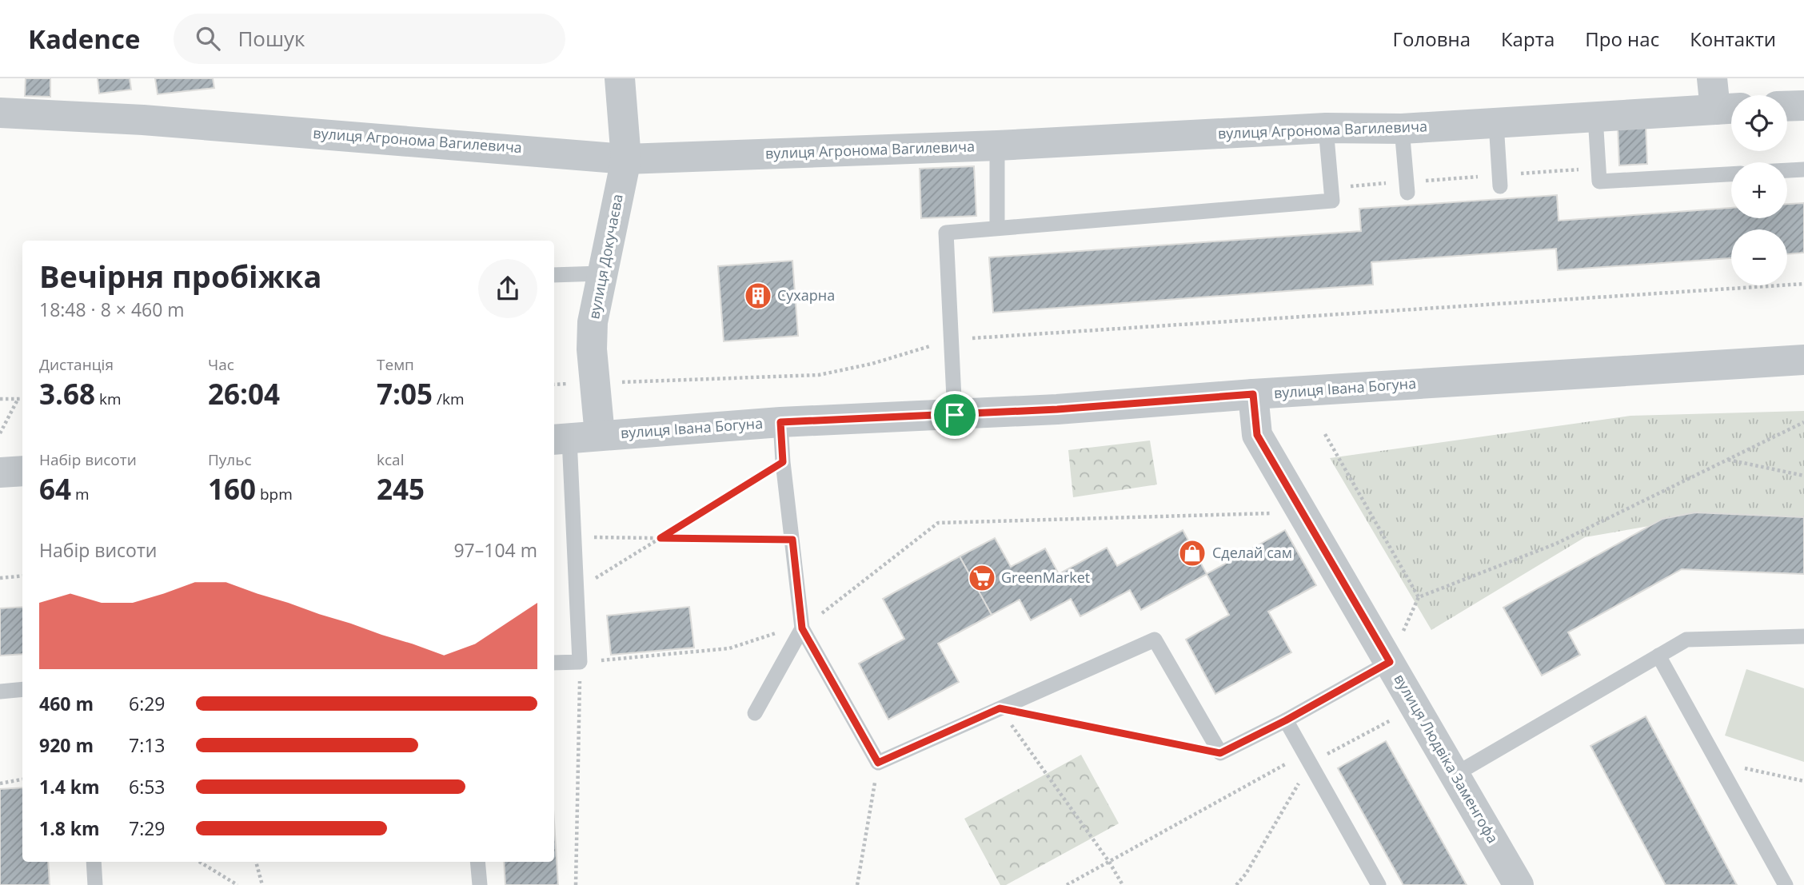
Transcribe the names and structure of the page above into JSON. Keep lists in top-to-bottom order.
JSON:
{
  "streets": {
    "street": [
      "вулиця Агронома Вагилевича",
      "вулиця Докучаєва",
      "вулиця Івана Богуна",
      "вулиця Людвіка Заменгофа"
    ]
  },
  "crossings": [
    ["вулиця Агронома Вагилевича", "вулиця Докучаєва"],
    ["вулиця Докучаєва", "вулиця Івана Богуна"],
    ["вулиця Івана Богуна", "вулиця Людвіка Заменгофа"]
  ],
  "places": {
    "building": ["Сухарна"],
    "shop": ["Сделай сам"],
    "supermarket": ["GreenMarket"]
  },
  "page": {
    "header": "Kadence",
    "search": "Пошук",
    "nav": [
      "Головна",
      "Карта",
      "Про нас",
      "Контакти"
    ],
    "map_buttons": ["+", "−"],
    "heading": ["Вечірня пробіжка", "18:48 · 8 × 460 m"],
    "stats": [
      ["Дистанція", "3.68 km"],
      ["Час", "26:04"],
      ["Темп", "7:05 /km"],
      ["Набір висоти", "64 m"],
      ["Пульс", "160 bpm"],
      ["kcal", "245"]
    ],
    "chart": ["Набір висоти", "97–104 m"],
    "list": [
      {
        "name": "460 m",
        "note": "6:29"
      },
      {
        "name": "920 m",
        "note": "7:13"
      },
      {
        "name": "1.4 km",
        "note": "6:53"
      },
      {
        "name": "1.8 km",
        "note": "7:29"
      }
    ]
  }
}
